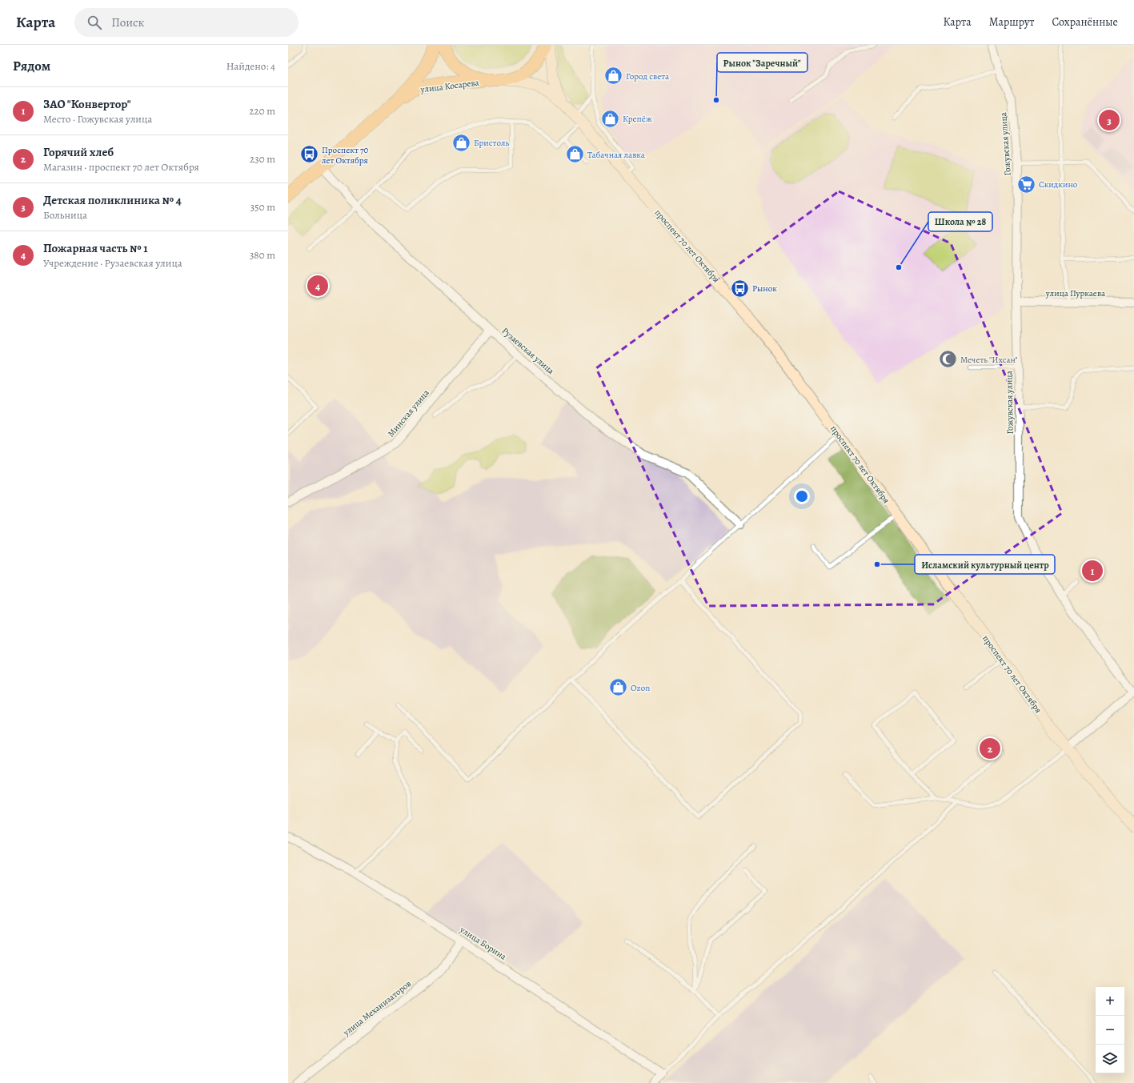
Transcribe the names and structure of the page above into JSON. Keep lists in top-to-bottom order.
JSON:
{
  "streets": {
    "main road": ["улица Косарева", "проспект 70 лет Октября"],
    "street": [
      "Гожувская улица",
      "улица Пуркаева",
      "Рузаевская улица",
      "Минская улица",
      "улица Борина",
      "улица Механизаторов"
    ]
  },
  "crossings": [
    ["улица Косарева", "проспект 70 лет Октября"],
    ["улица Косарева", "Рузаевская улица"],
    ["Гожувская улица", "улица Пуркаева"],
    ["Рузаевская улица", "Минская улица"],
    ["улица Борина", "улица Механизаторов"]
  ],
  "places": {
    "shop": [
      "Город света",
      "Крепёж",
      "Бристоль",
      "Табачная лавка",
      "Ozon"
    ],
    "other": ["Рынок \"Заречный\"", "Школа № 28", "Исламский культурный центр"],
    "bus stop": ["Проспект 70 лет Октября", "Рынок"],
    "supermarket": ["Скидкино"],
    "mosque": ["Мечеть \"Ихсан\""]
  },
  "page": {
    "header": "Карта",
    "search": "Поиск",
    "nav": ["Карта", "Маршрут", "Сохранённые"],
    "heading": ["Рядом", "Найдено: 4"],
    "list": [
      {
        "mark": "1",
        "name": "ЗАО \"Конвертор\"",
        "note": "Место · Гожувская улица",
        "value": "220 m"
      },
      {
        "mark": "2",
        "name": "Горячий хлеб",
        "note": "Магазин · проспект 70 лет Октября",
        "value": "230 m"
      },
      {
        "mark": "3",
        "name": "Детская поликлиника № 4",
        "note": "Больница",
        "value": "350 m"
      },
      {
        "mark": "4",
        "name": "Пожарная часть № 1",
        "note": "Учреждение · Рузаевская улица",
        "value": "380 m"
      }
    ],
    "pins": [
      "3",
      "4",
      "1",
      "2"
    ],
    "map_buttons": ["+", "−"]
  }
}
